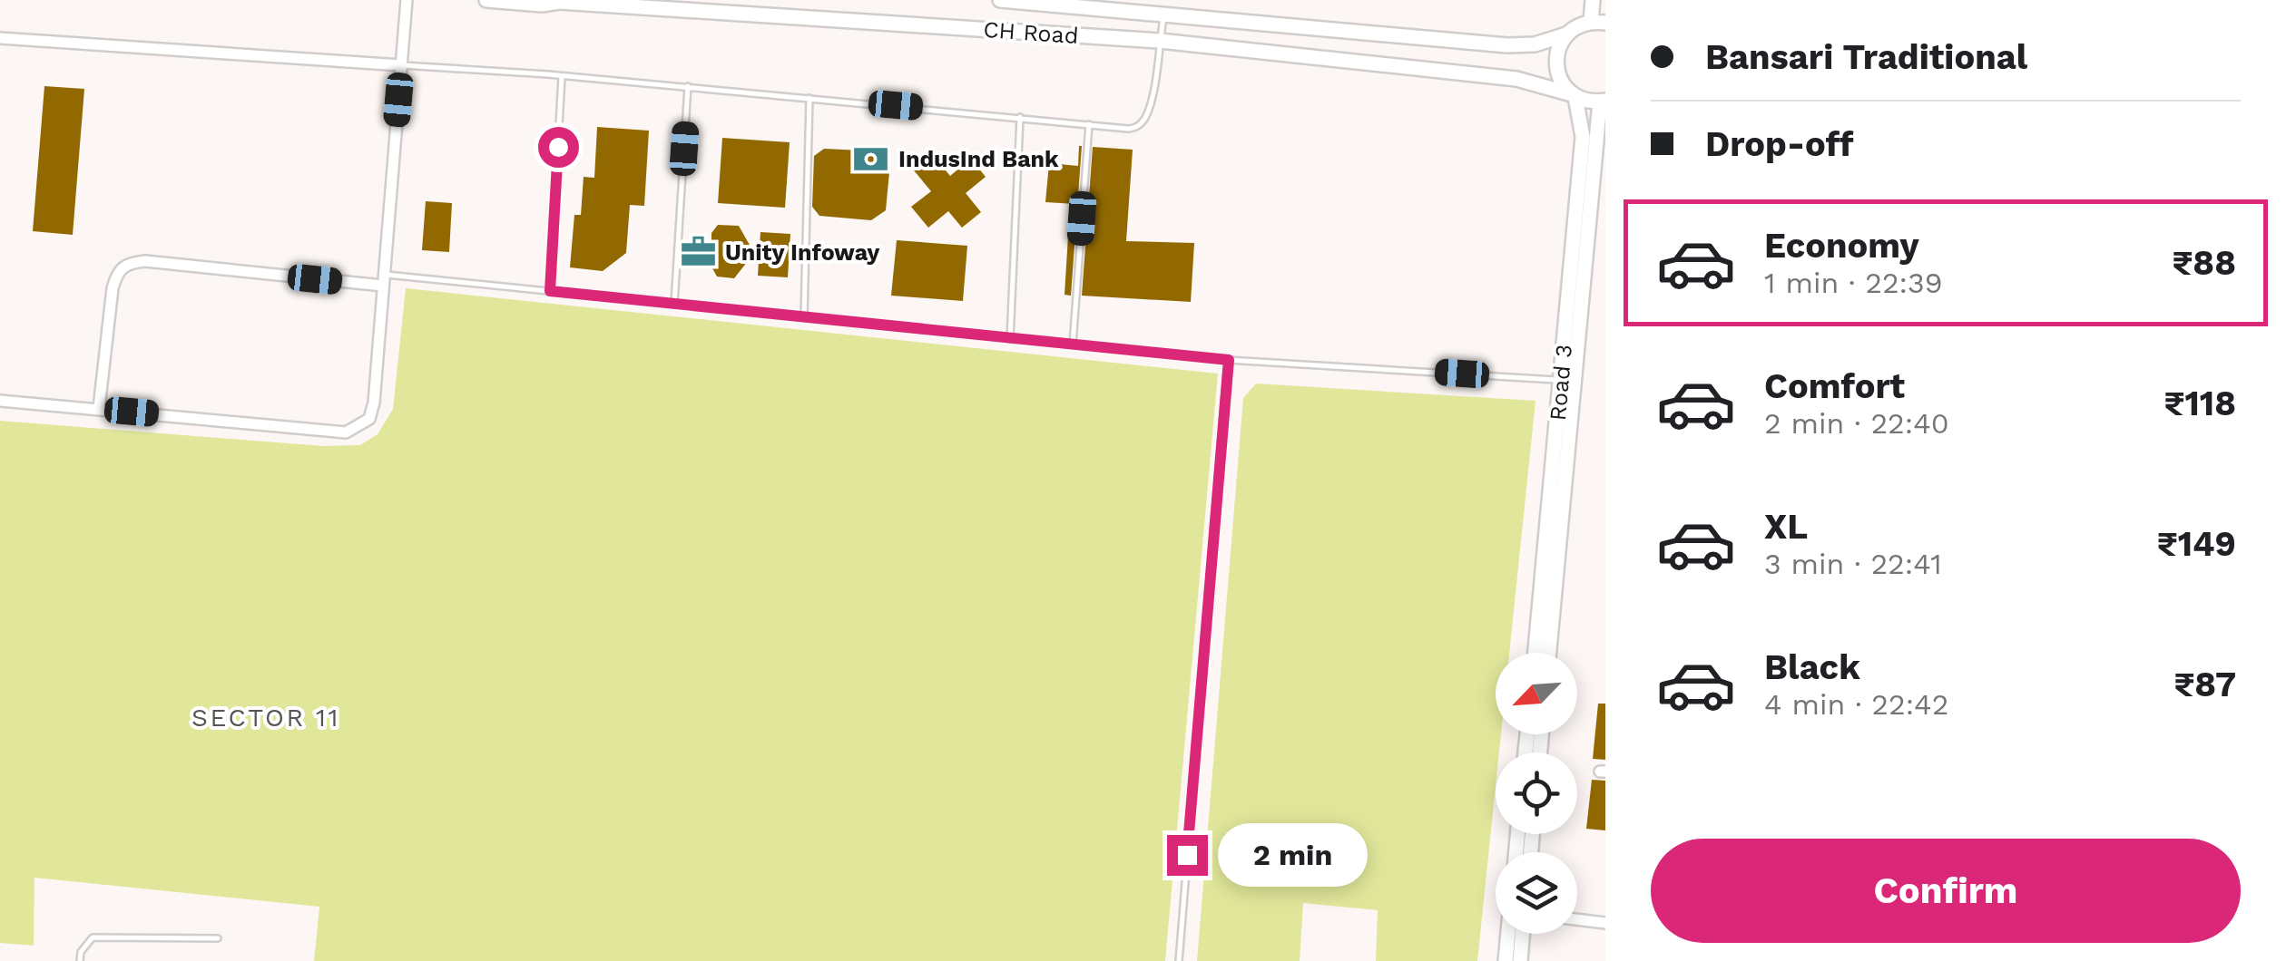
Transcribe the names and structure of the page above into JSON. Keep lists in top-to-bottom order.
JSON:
{
  "streets": {
    "street": ["CH Road", "Road 3"]
  },
  "crossings": [
    ["CH Road", "Road 3"]
  ],
  "districts": ["SECTOR 11"],
  "places": {
    "bank": ["IndusInd Bank"],
    "office": ["Unity Infoway"]
  },
  "north": "bottom left",
  "page": {
    "banner": ["Bansari Traditional", "Drop-off"],
    "list": [
      {
        "name": "Economy",
        "note": "1 min · 22:39",
        "value": "₹88"
      },
      {
        "name": "Comfort",
        "note": "2 min · 22:40",
        "value": "₹118"
      },
      {
        "name": "XL",
        "note": "3 min · 22:41",
        "value": "₹149"
      },
      {
        "name": "Black",
        "note": "4 min · 22:42",
        "value": "₹87"
      }
    ],
    "buttons": "Confirm",
    "bubble": "2 min"
  }
}
